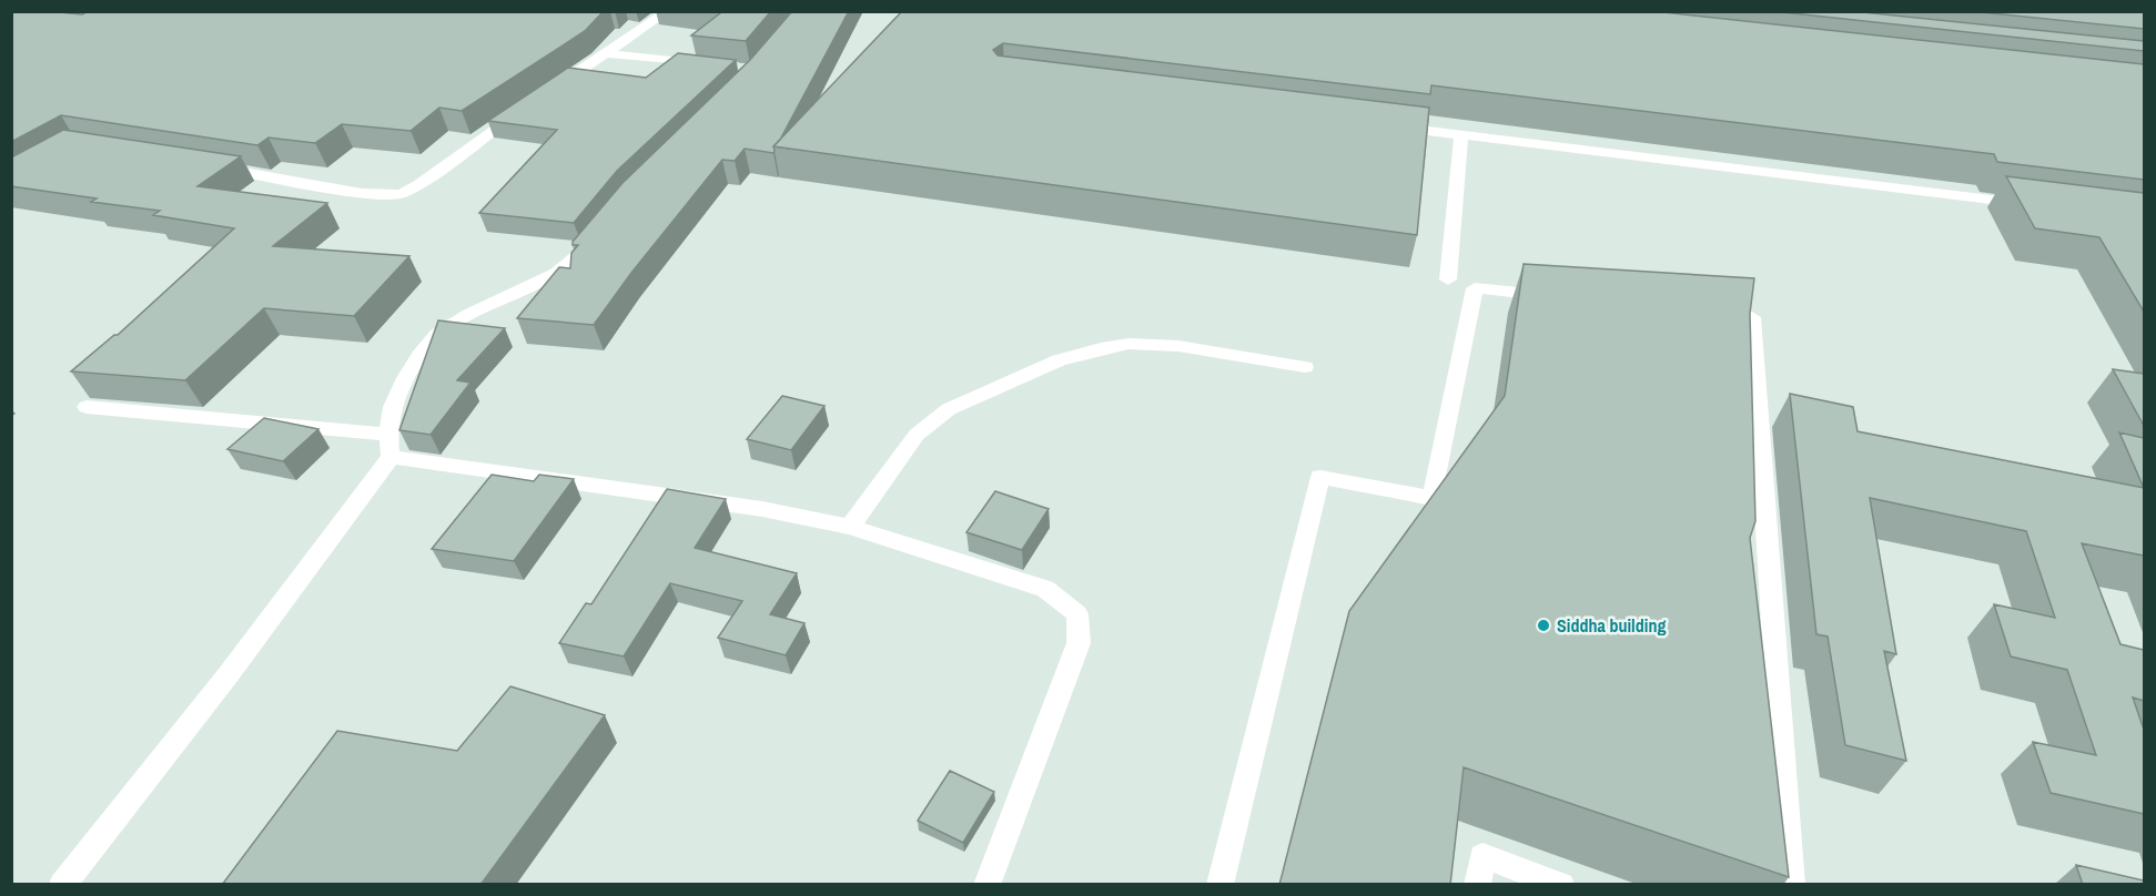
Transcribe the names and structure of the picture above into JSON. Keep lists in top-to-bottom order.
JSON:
{
  "places": ["Siddha building"]
}
